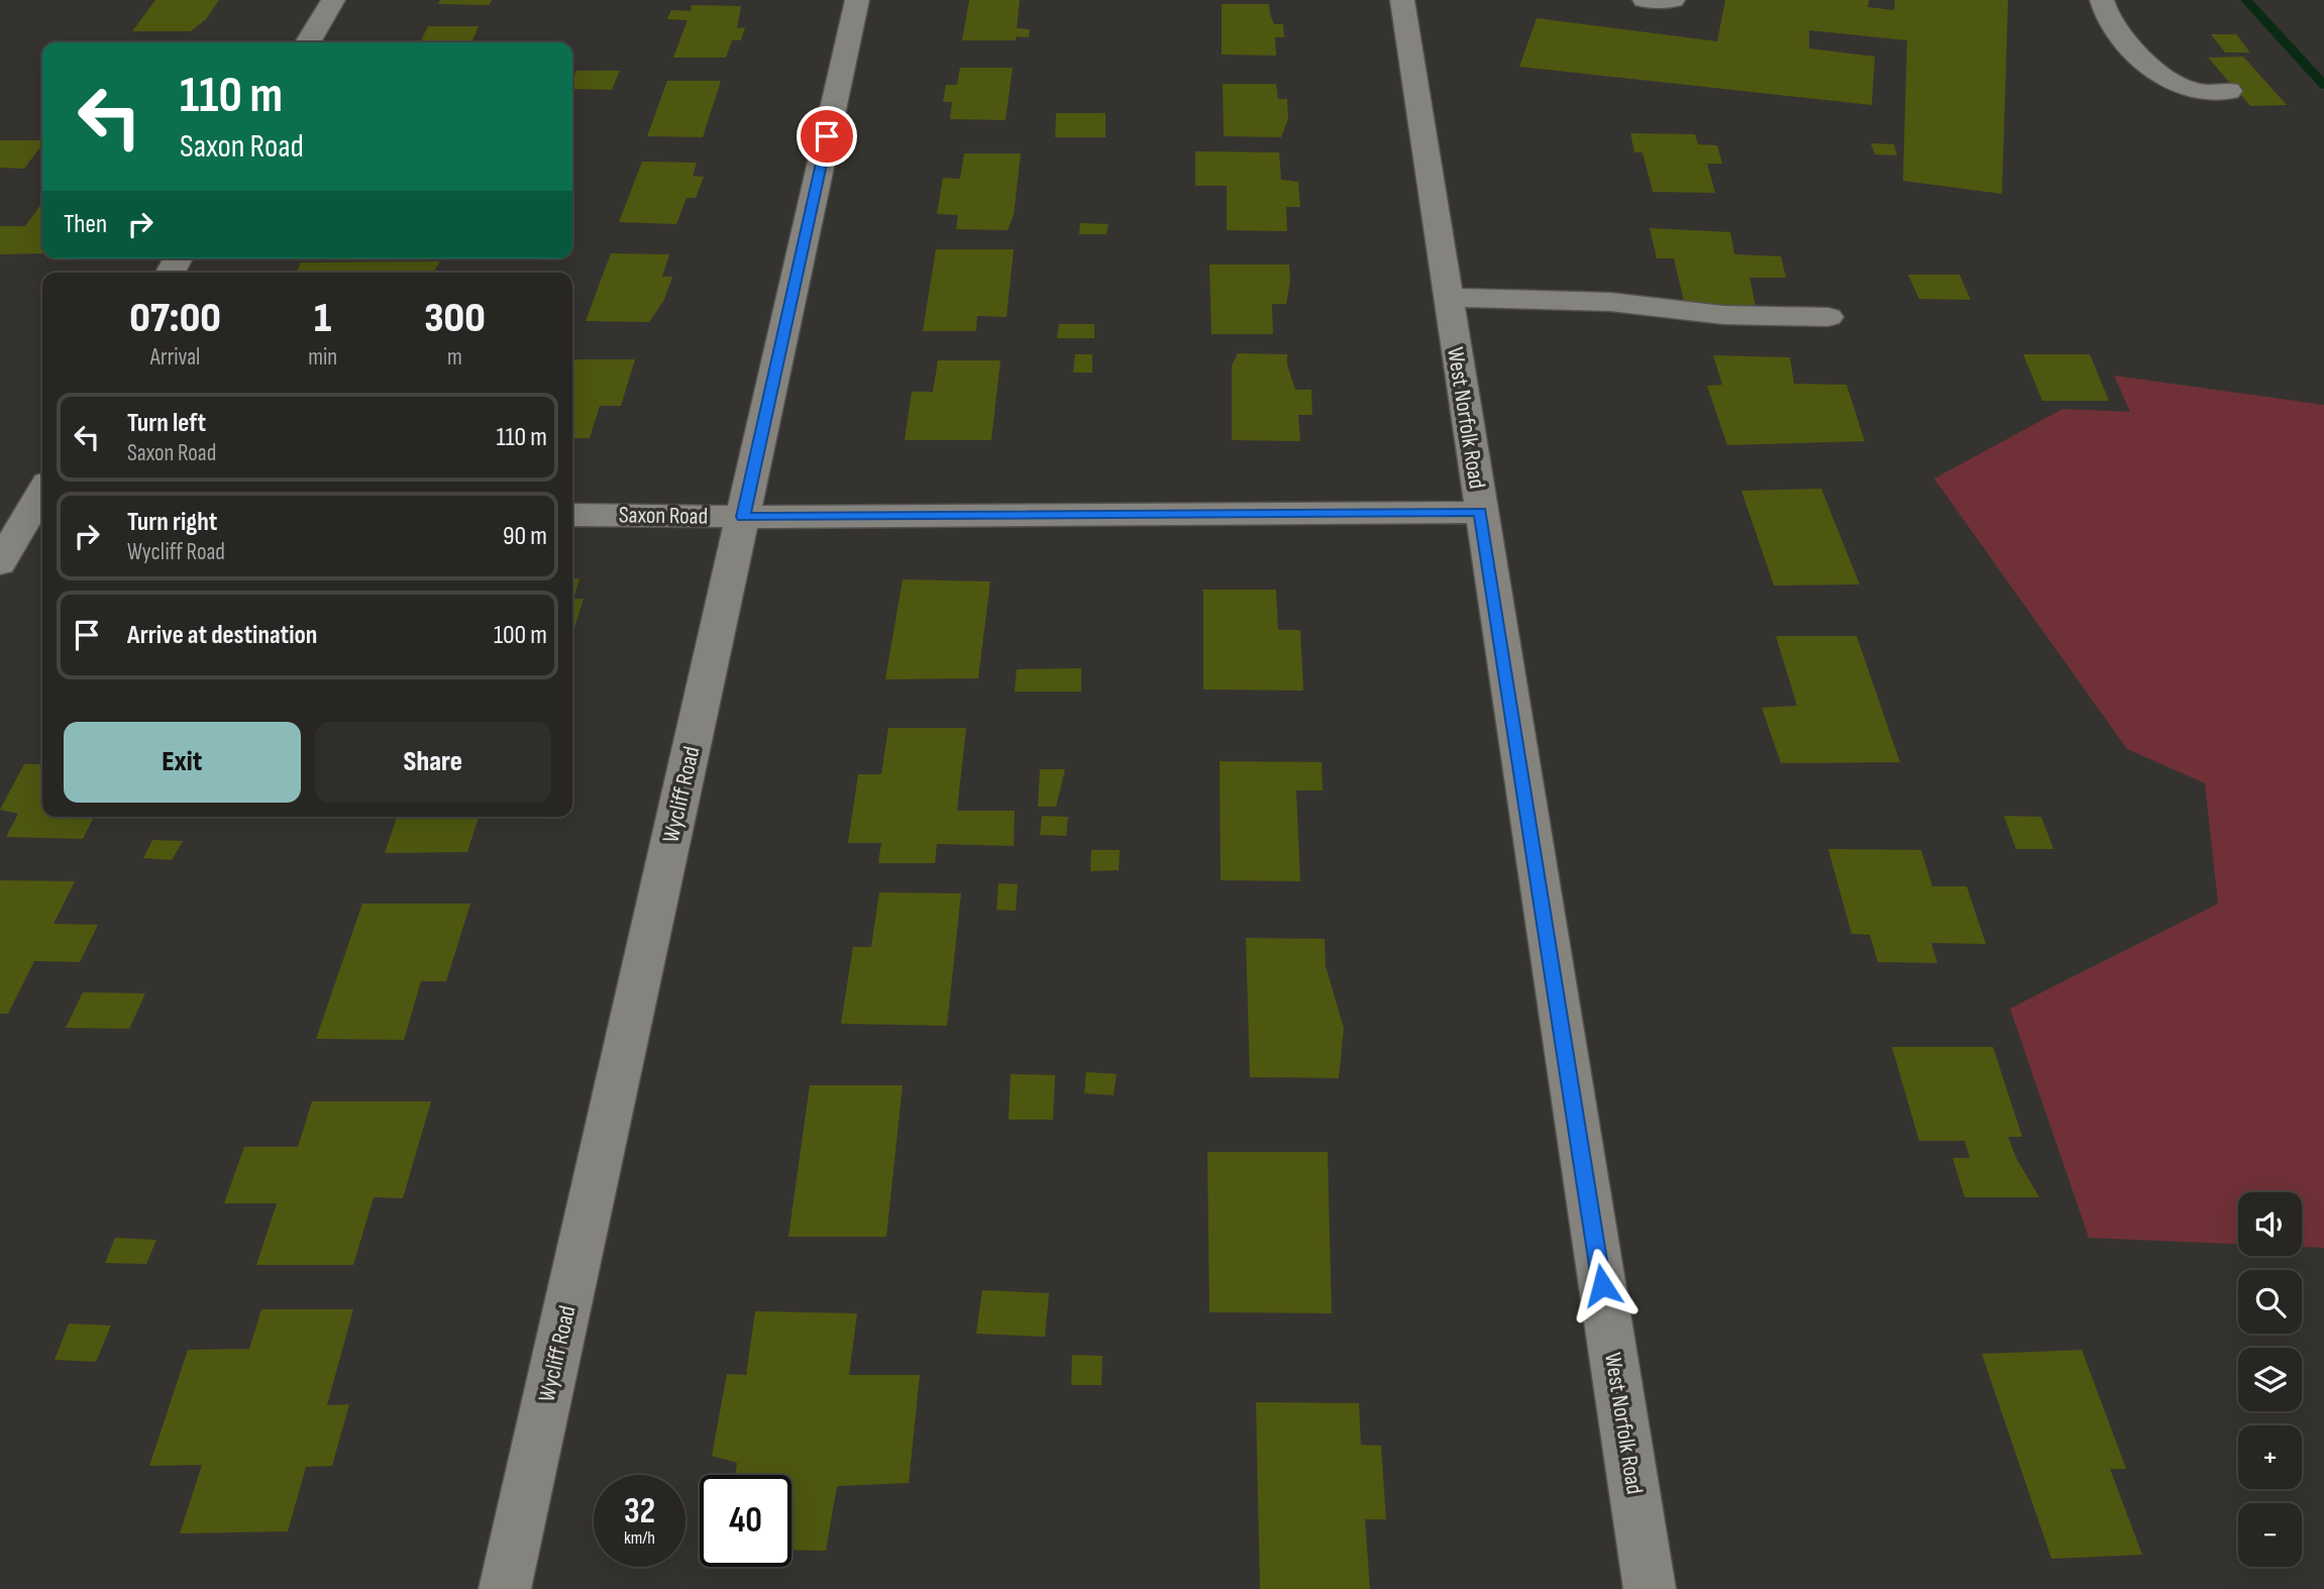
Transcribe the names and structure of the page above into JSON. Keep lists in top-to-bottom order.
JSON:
{
  "streets": {
    "street": ["West Norfolk Road", "Saxon Road", "Wycliff Road"]
  },
  "crossings": [
    ["West Norfolk Road", "Saxon Road"],
    ["Saxon Road", "Wycliff Road"]
  ],
  "page": {
    "turn": ["110 m", "Saxon Road"],
    "then": "Then",
    "eta": [
      "07:00",
      "Arrival",
      "1",
      "min",
      "300",
      "m"
    ],
    "list": [
      {
        "name": "Turn left",
        "note": "Saxon Road",
        "value": "110 m"
      },
      {
        "name": "Turn right",
        "note": "Wycliff Road",
        "value": "90 m"
      },
      {
        "name": "Arrive at destination",
        "value": "100 m"
      }
    ],
    "buttons": ["Exit", "Share"],
    "map_buttons": ["+", "−"],
    "speed": "32 km/h",
    "limit": "40"
  }
}
